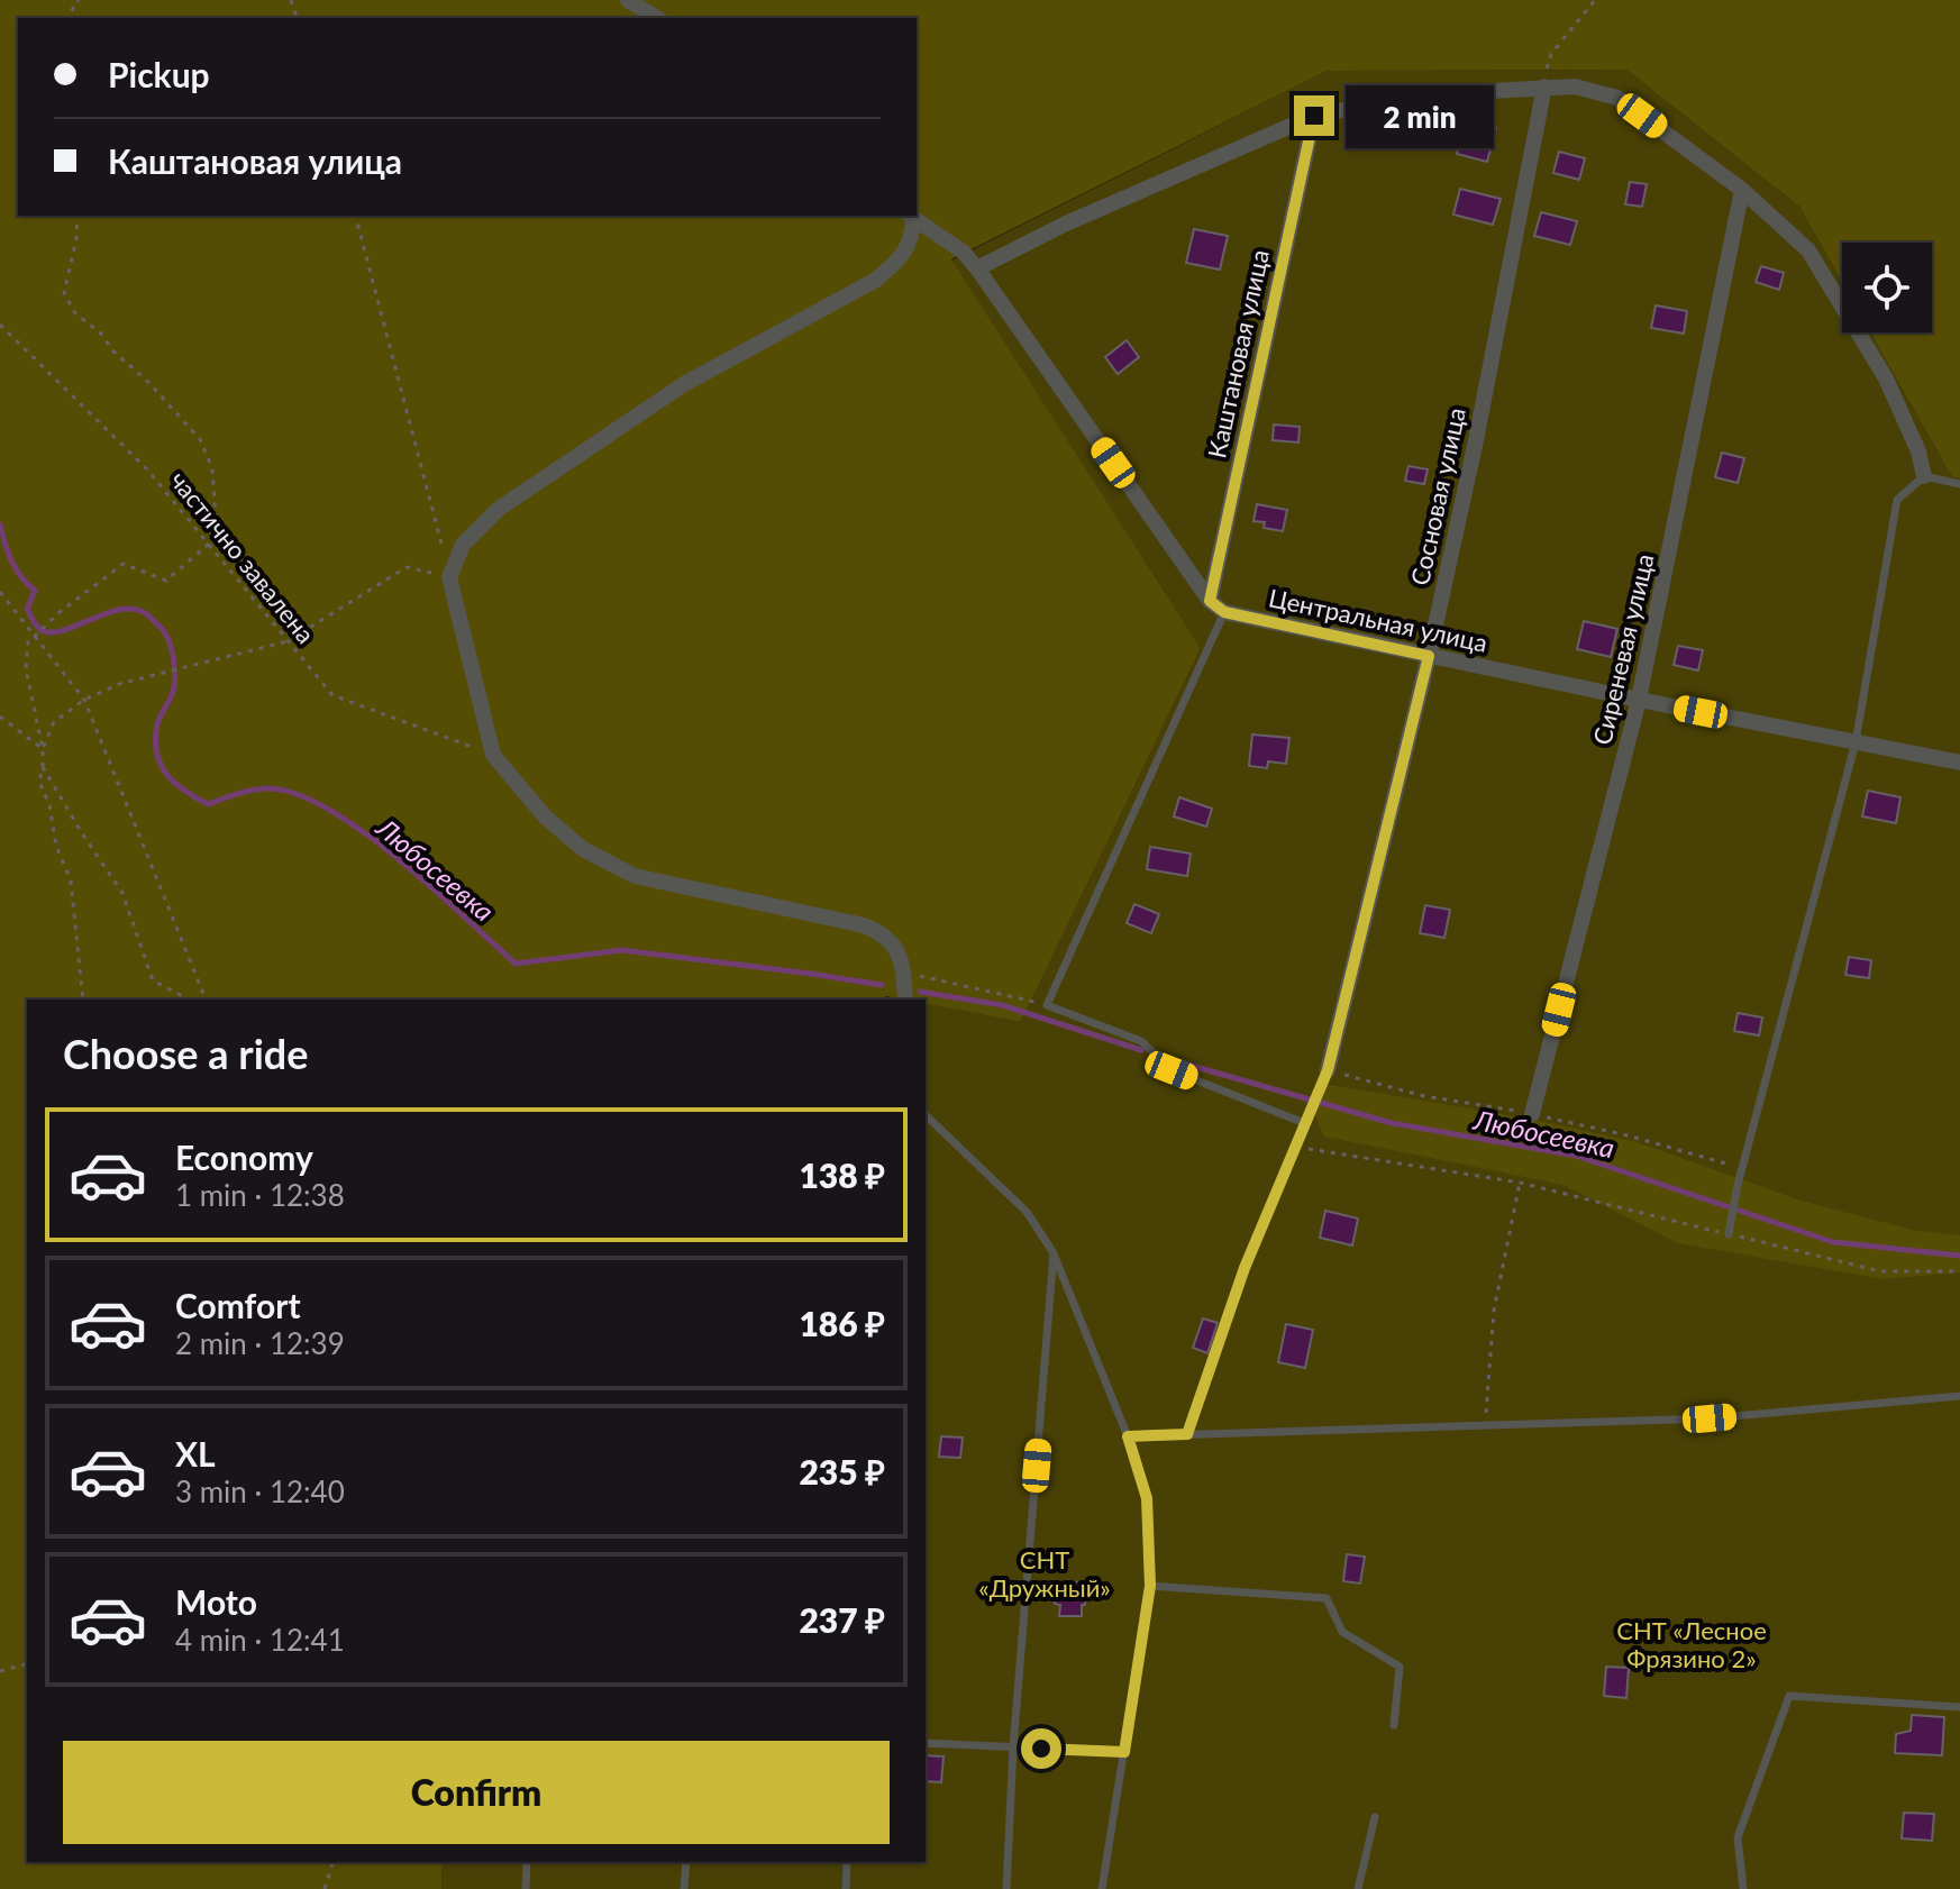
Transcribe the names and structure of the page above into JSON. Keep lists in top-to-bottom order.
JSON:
{
  "streets": {
    "street": [
      "Каштановая улица",
      "Сосновая улица",
      "Центральная улица",
      "Сиреневая улица"
    ],
    "path": ["частично завалена"]
  },
  "crossings": [
    ["Каштановая улица", "Центральная улица"],
    ["Сосновая улица", "Центральная улица"],
    ["Центральная улица", "Сиреневая улица"]
  ],
  "water": ["Любосеевка"],
  "parks": ["СНТ «Дружный»", "СНТ «Лесное Фрязино 2»"],
  "page": {
    "banner": ["Pickup", "Каштановая улица"],
    "bubble": "2 min",
    "heading": "Choose a ride",
    "list": [
      {
        "name": "Economy",
        "note": "1 min · 12:38",
        "value": "138 ₽"
      },
      {
        "name": "Comfort",
        "note": "2 min · 12:39",
        "value": "186 ₽"
      },
      {
        "name": "XL",
        "note": "3 min · 12:40",
        "value": "235 ₽"
      },
      {
        "name": "Moto",
        "note": "4 min · 12:41",
        "value": "237 ₽"
      }
    ],
    "buttons": "Confirm"
  }
}
